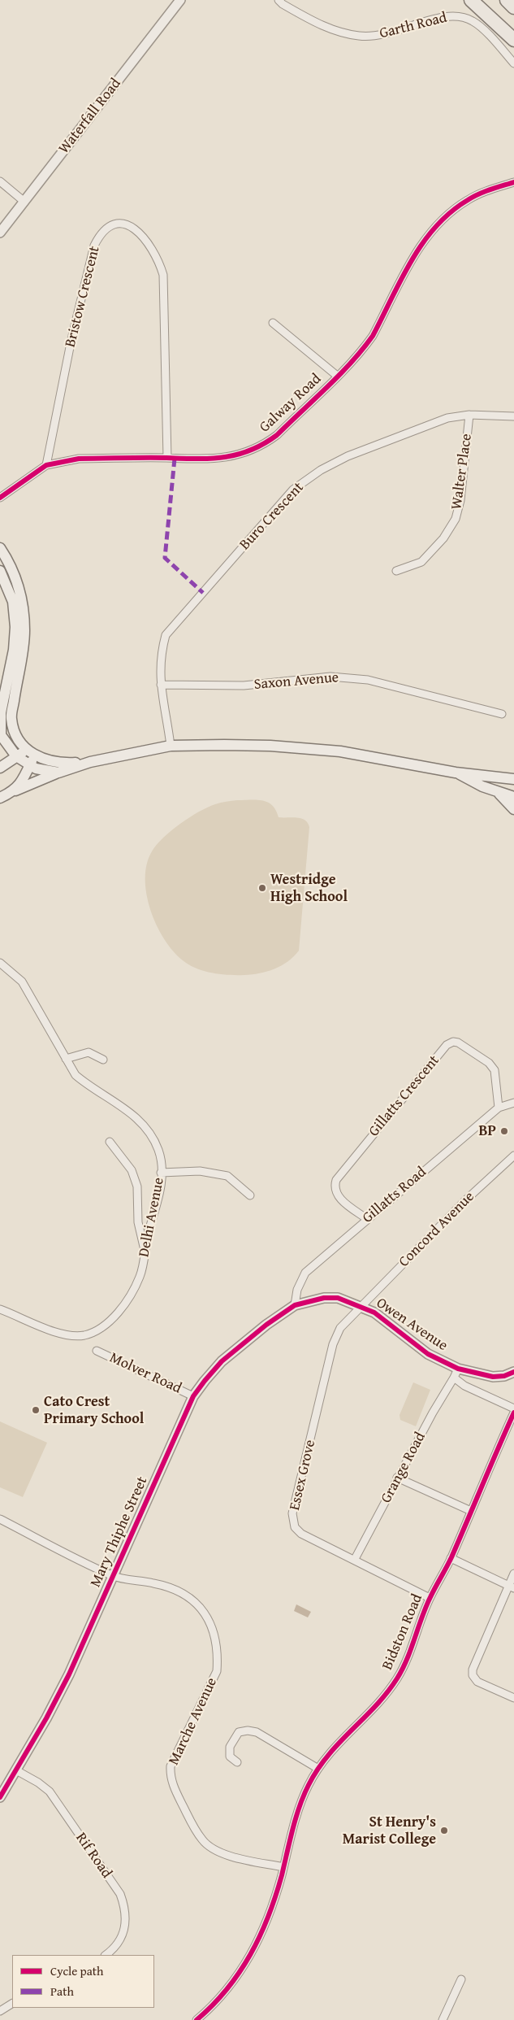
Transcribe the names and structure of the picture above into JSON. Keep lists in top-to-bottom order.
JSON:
{
  "streets": {
    "street": [
      "Garth Road",
      "Waterfall Road",
      "Bristow Crescent",
      "Galway Road",
      "Walter Place",
      "Buro Crescent",
      "Saxon Avenue",
      "Gillatts Crescent",
      "Gillatts Road",
      "Delhi Avenue",
      "Concord Avenue",
      "Owen Avenue",
      "Molver Road",
      "Grange Road",
      "Essex Grove",
      "Mary Thiphe Street",
      "Bidston Road",
      "Marche Avenue",
      "Rif Road"
    ]
  },
  "crossings": [
    ["Bristow Crescent", "Galway Road"],
    ["Walter Place", "Buro Crescent"],
    ["Buro Crescent", "Saxon Avenue"],
    ["Gillatts Crescent", "Gillatts Road"],
    ["Gillatts Road", "Owen Avenue"],
    ["Gillatts Road", "Mary Thiphe Street"],
    ["Concord Avenue", "Owen Avenue"],
    ["Concord Avenue", "Essex Grove"],
    ["Owen Avenue", "Essex Grove"],
    ["Owen Avenue", "Mary Thiphe Street"],
    ["Molver Road", "Mary Thiphe Street"],
    ["Grange Road", "Essex Grove"],
    ["Essex Grove", "Bidston Road"],
    ["Mary Thiphe Street", "Marche Avenue"],
    ["Mary Thiphe Street", "Rif Road"],
    ["Bidston Road", "Marche Avenue"]
  ],
  "places": [
    "Westridge High School",
    "BP",
    "Cato Crest Primary School",
    "St Henry's Marist College"
  ],
  "legend": ["Cycle path", "Path"]
}
